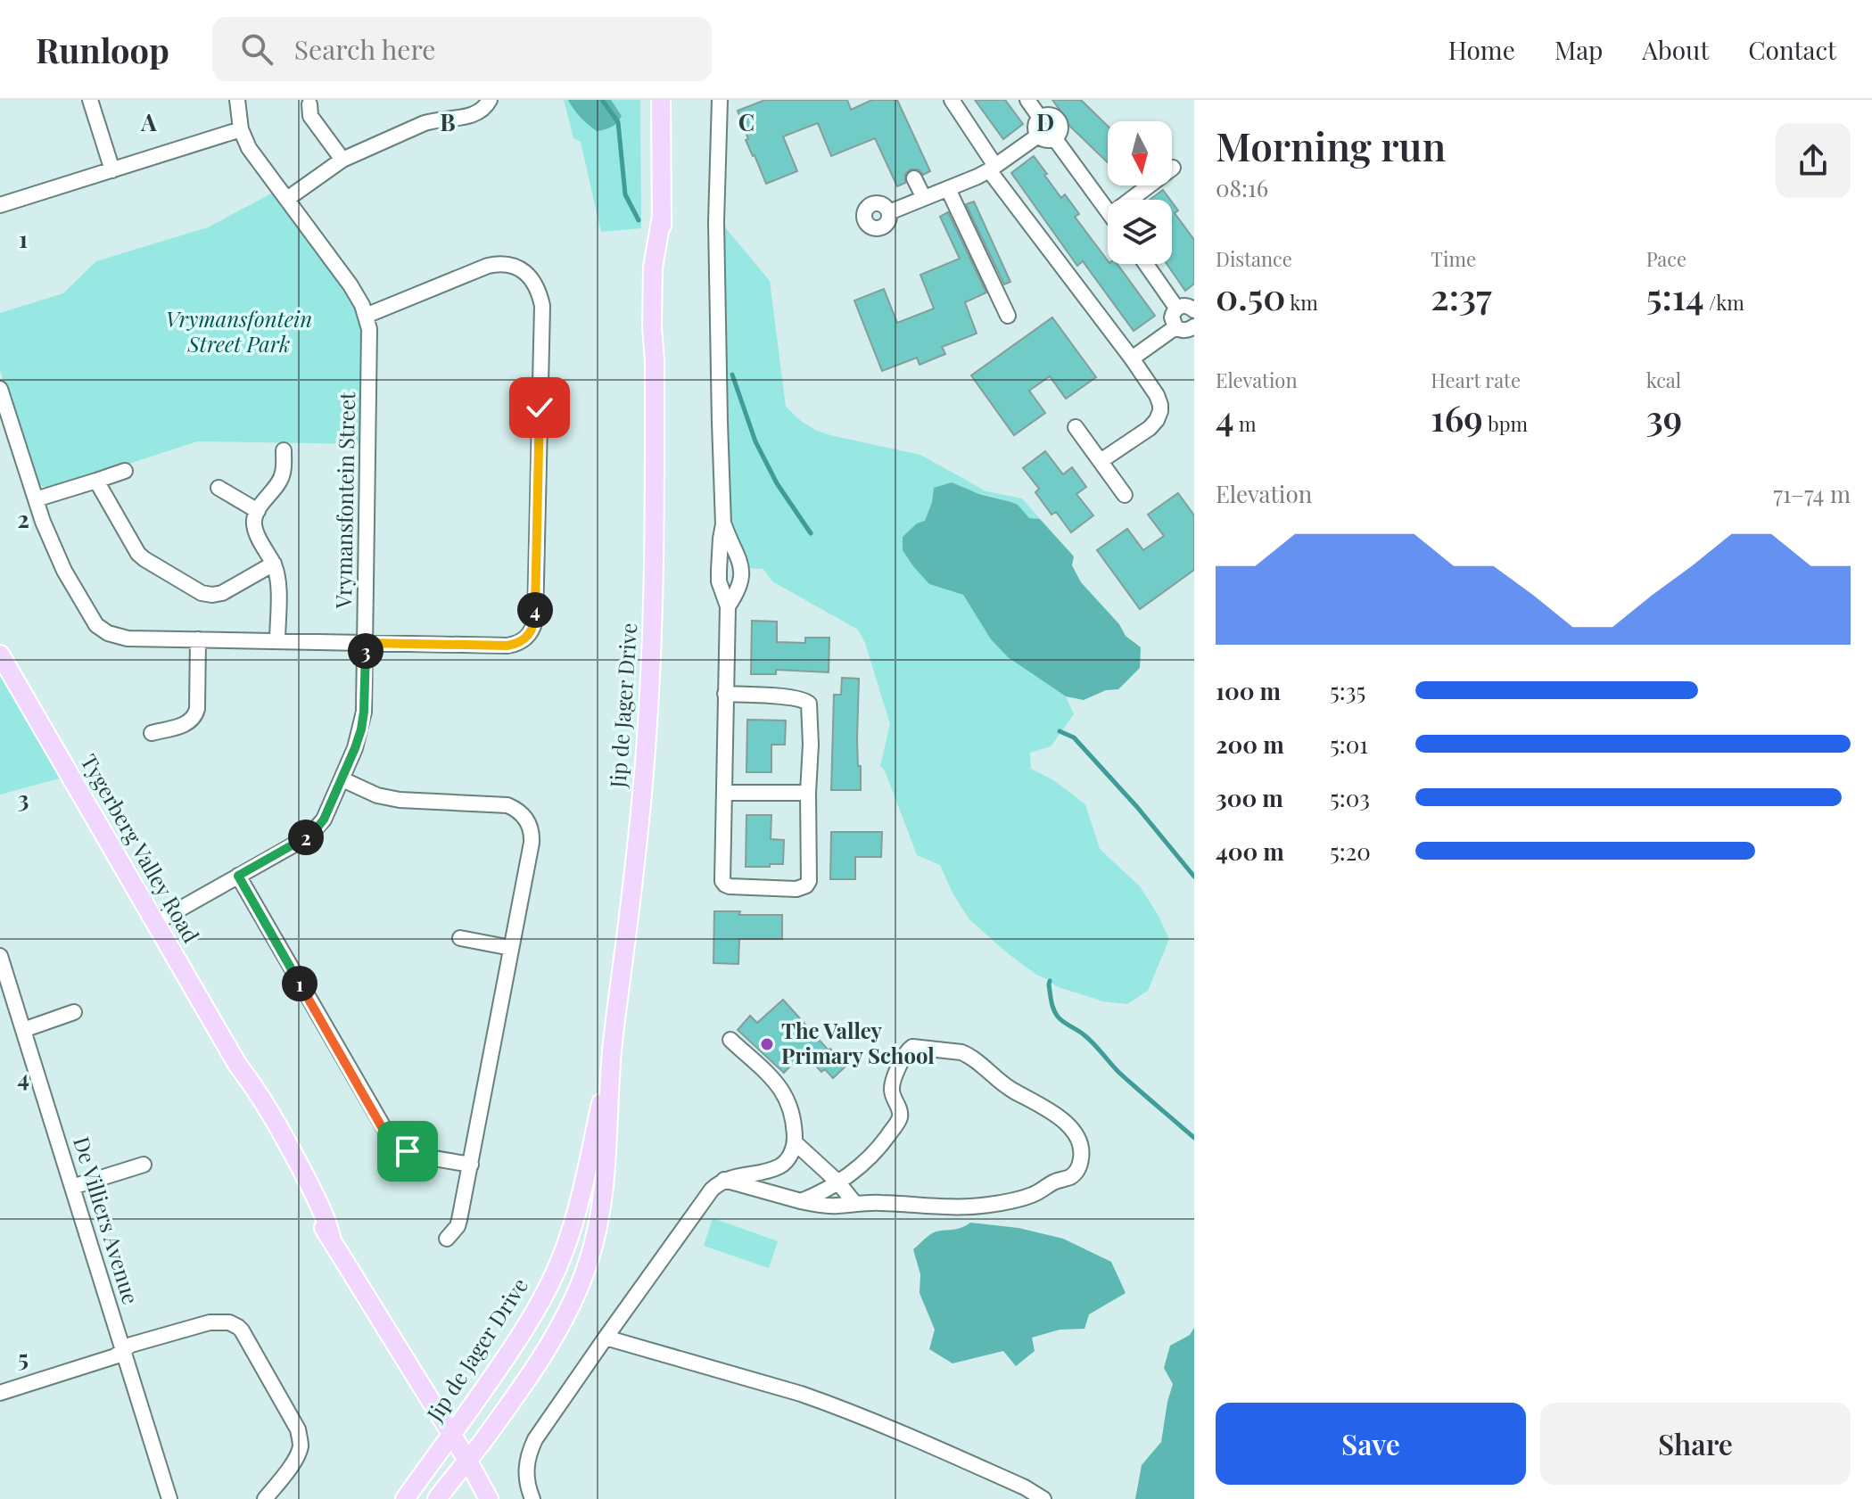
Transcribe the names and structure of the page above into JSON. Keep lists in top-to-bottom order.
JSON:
{
  "streets": {
    "main road": ["Jip de Jager Drive", "Tygerberg Valley Road"],
    "street": ["Vrymansfontein Street", "De Villiers Avenue"]
  },
  "crossings": [
    ["Vrymansfontein Street", "Tygerberg Valley Road"],
    ["Jip de Jager Drive", "Tygerberg Valley Road"]
  ],
  "parks": ["Vrymansfontein Street Park"],
  "places": ["The Valley Primary School"],
  "north": "bottom",
  "page": {
    "header": "Runloop",
    "search": "Search here",
    "nav": [
      "Home",
      "Map",
      "About",
      "Contact"
    ],
    "heading": ["Morning run", "08:16"],
    "stats": [
      ["Distance", "0.50 km"],
      ["Time", "2:37"],
      ["Pace", "5:14 /km"],
      ["Elevation", "4 m"],
      ["Heart rate", "169 bpm"],
      ["kcal", "39"]
    ],
    "chart": ["Elevation", "71–74 m"],
    "pins": [
      "4",
      "3",
      "2",
      "1"
    ],
    "list": [
      {
        "name": "100 m",
        "note": "5:35"
      },
      {
        "name": "200 m",
        "note": "5:01"
      },
      {
        "name": "300 m",
        "note": "5:03"
      },
      {
        "name": "400 m",
        "note": "5:20"
      }
    ],
    "buttons": ["Save", "Share"]
  },
  "grid": {
    "columns": [
      "A",
      "B",
      "C",
      "D"
    ],
    "rows": [
      "1",
      "2",
      "3",
      "4",
      "5"
    ]
  }
}
